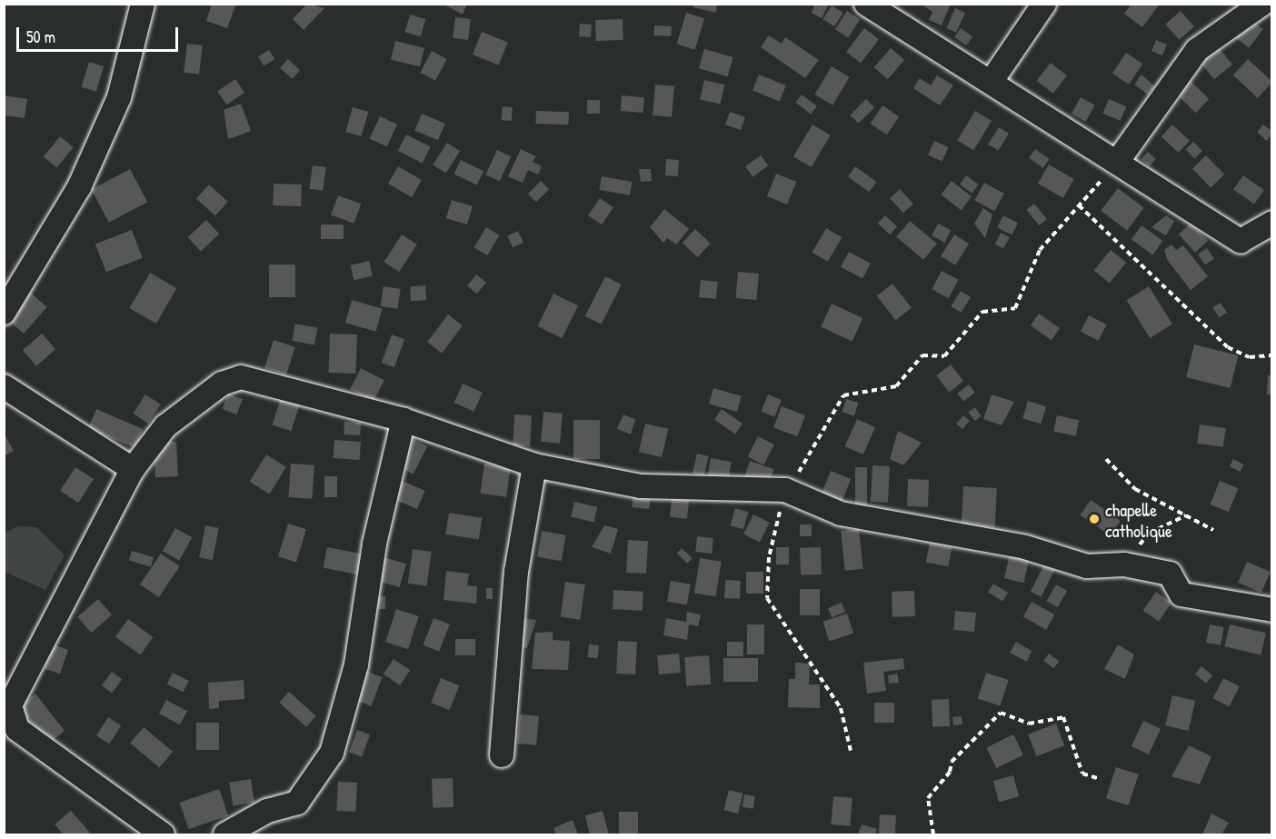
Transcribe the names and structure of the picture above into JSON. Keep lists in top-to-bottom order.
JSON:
{
  "places": ["chapelle catholique"],
  "scale_bar": "50 m"
}
